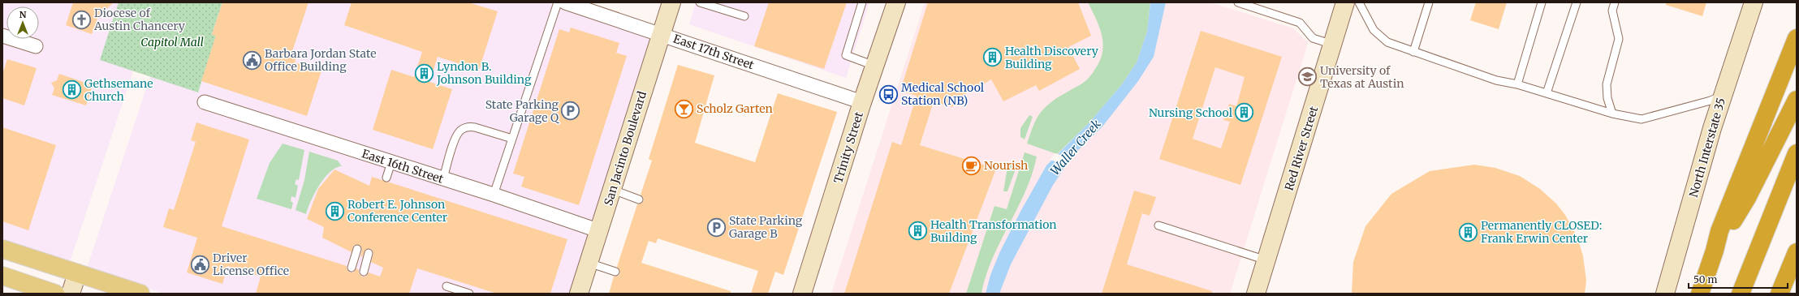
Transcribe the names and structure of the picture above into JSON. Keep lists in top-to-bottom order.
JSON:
{
  "streets": {
    "main road": [
      "Trinity Street",
      "North Interstate 35",
      "San Jacinto Boulevard",
      "Red River Street"
    ],
    "street": ["East 17th Street", "East 16th Street"]
  },
  "crossings": [
    ["East 17th Street", "Trinity Street"],
    ["East 17th Street", "San Jacinto Boulevard"],
    ["San Jacinto Boulevard", "East 16th Street"]
  ],
  "water": ["Waller Creek"],
  "parks": ["Capitol Mall"],
  "places": {
    "church": ["Diocese of Austin Chancery"],
    "building": [
      "Health Discovery Building",
      "Lyndon B. Johnson Building",
      "Gethsemane Church",
      "Nursing School",
      "Robert E. Johnson Conference Center",
      "Health Transformation Building",
      "Permanently CLOSED: Frank Erwin Center"
    ],
    "public building": ["Barbara Jordan State Office Building", "Driver License Office"],
    "school or university": ["University of Texas at Austin"],
    "bus stop": ["Medical School Station (NB)"],
    "bar": ["Scholz Garten"],
    "parking": ["State Parking Garage Q", "State Parking Garage B"],
    "cafe": ["Nourish"]
  },
  "scale_bar": "50 m",
  "north": "top"
}
